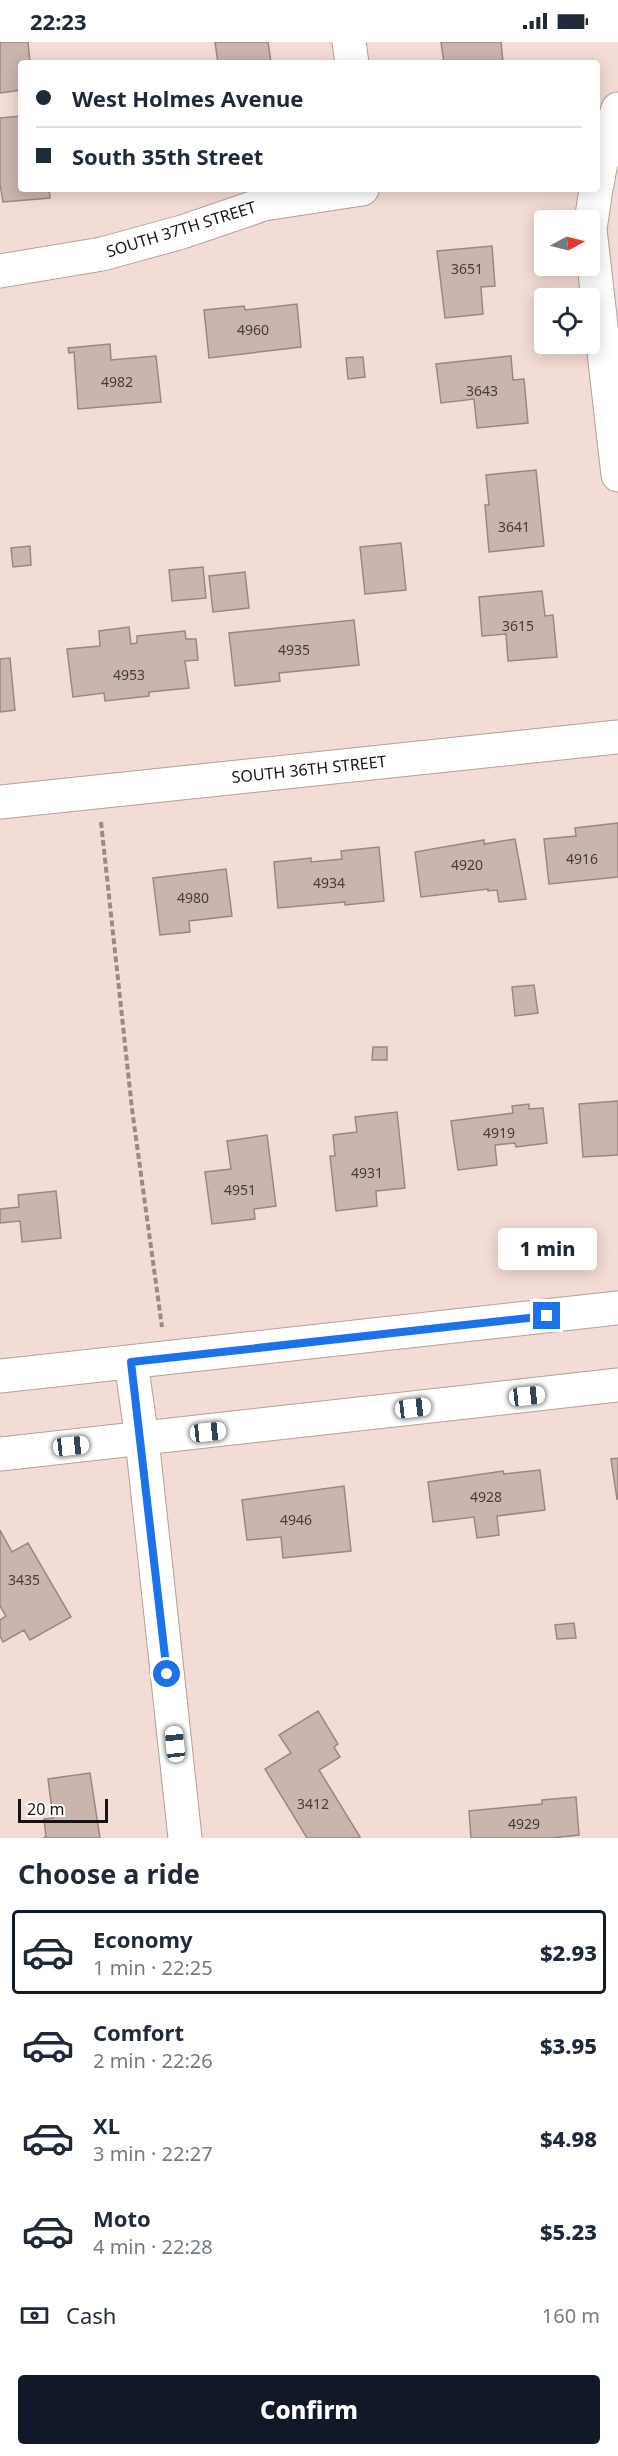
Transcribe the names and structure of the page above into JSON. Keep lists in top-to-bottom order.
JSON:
{
  "streets": {
    "street": ["SOUTH 37TH STREET", "SOUTH 36TH STREET"]
  },
  "house_numbers": [
    "3651",
    "4960",
    "4982",
    "3643",
    "3641",
    "3615",
    "4935",
    "4953",
    "4916",
    "4920",
    "4934",
    "4980",
    "4919",
    "4931",
    "4951",
    "4928",
    "4946",
    "3435",
    "3412",
    "4929"
  ],
  "scale_bar": "20 m",
  "north": "right",
  "page": {
    "status": "22:23",
    "banner": ["West Holmes Avenue", "South 35th Street"],
    "bubble": "1 min",
    "scale": "20 m",
    "heading": "Choose a ride",
    "list": [
      {
        "name": "Economy",
        "note": "1 min · 22:25",
        "value": "$2.93"
      },
      {
        "name": "Comfort",
        "note": "2 min · 22:26",
        "value": "$3.95"
      },
      {
        "name": "XL",
        "note": "3 min · 22:27",
        "value": "$4.98"
      },
      {
        "name": "Moto",
        "note": "4 min · 22:28",
        "value": "$5.23"
      }
    ],
    "pay": ["Cash", "160 m"],
    "buttons": "Confirm"
  }
}
